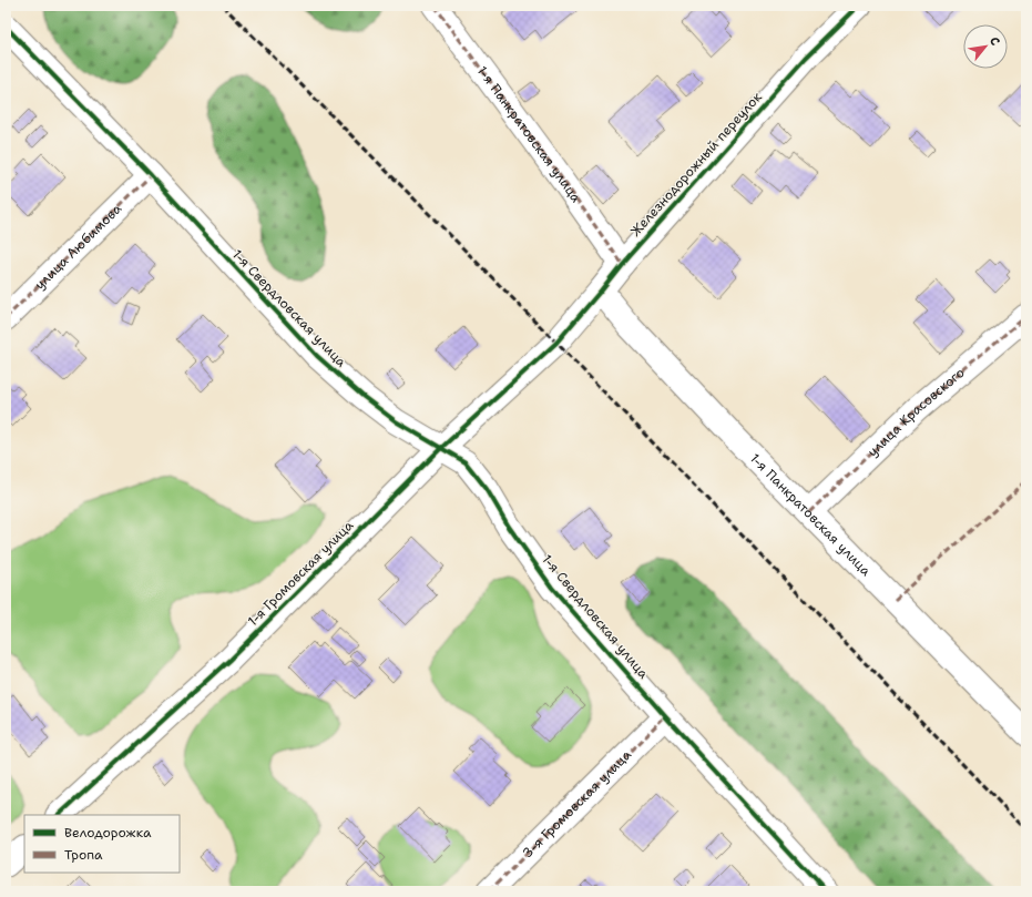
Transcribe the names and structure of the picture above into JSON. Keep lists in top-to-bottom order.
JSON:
{
  "streets": {
    "street": [
      "1-я Панкратовская улица",
      "Железнодорожный переулок",
      "улица Любимова",
      "1-я Свердловская улица",
      "улица Красовского",
      "1-я Громовская улица",
      "3-я Громовская улица"
    ]
  },
  "crossings": [
    ["1-я Панкратовская улица", "Железнодорожный переулок"],
    ["1-я Панкратовская улица", "улица Красовского"],
    ["Железнодорожный переулок", "1-я Громовская улица"],
    ["улица Любимова", "1-я Свердловская улица"],
    ["1-я Свердловская улица", "1-я Громовская улица"],
    ["1-я Свердловская улица", "3-я Громовская улица"]
  ],
  "legend": ["Велодорожка", "Тропа"],
  "north": "top right"
}
